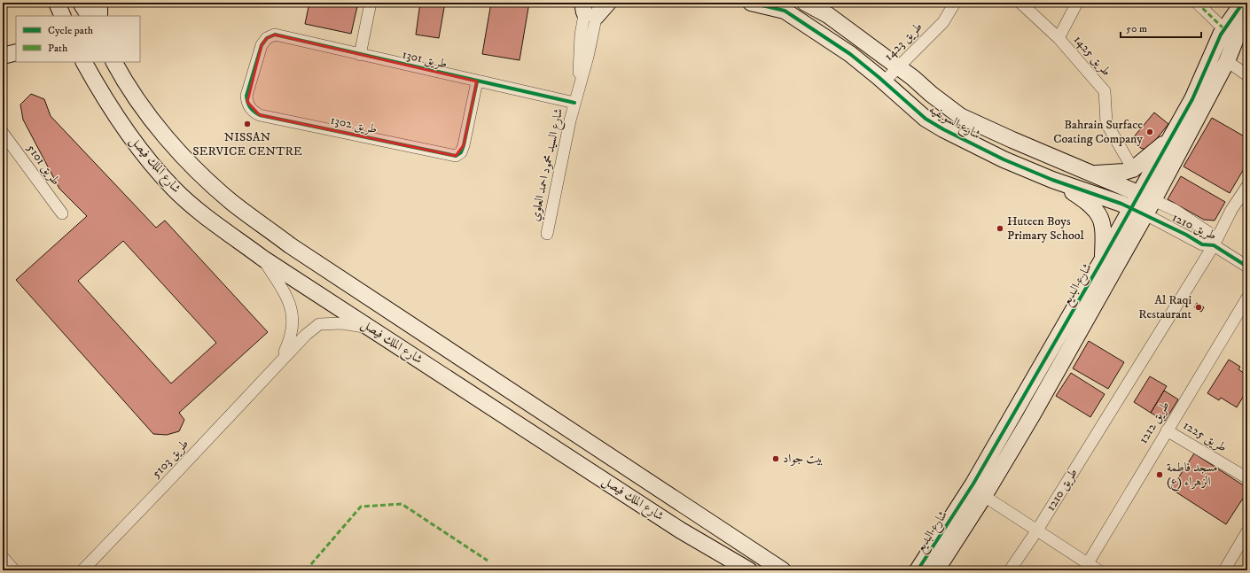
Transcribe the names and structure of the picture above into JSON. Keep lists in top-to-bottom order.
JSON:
{
  "streets": {
    "street": [
      "طريق 1423",
      "طريق 1425",
      "طريق 1301",
      "شارع السويفيه",
      "طريق 1302",
      "طريق 5101",
      "شارع الملك فيصل",
      "شارع السيد محمود احمد العلوي",
      "طريق 1210",
      "شارع البديع",
      "طريق 1212",
      "طريق 1225",
      "طريق 5103"
    ]
  },
  "crossings": [
    ["طريق 1423", "شارع السويفيه"],
    ["طريق 1301", "طريق 1302"],
    ["طريق 1301", "شارع السيد محمود احمد العلوي"],
    ["شارع السويفيه", "طريق 1210"],
    ["شارع السويفيه", "شارع البديع"],
    ["شارع الملك فيصل", "طريق 5103"],
    ["طريق 1210", "شارع البديع"],
    ["طريق 1212", "طريق 1225"]
  ],
  "places": [
    "NISSAN SERVICE CENTRE",
    "Bahrain Surface Coating Company",
    "Huteen Boys Primary School",
    "Al Raqi Restaurant",
    "بيت جواد",
    "مسجد فاطمة الزهراء (ع)"
  ],
  "legend": ["Cycle path", "Path"],
  "scale_bar": "50 m"
}
